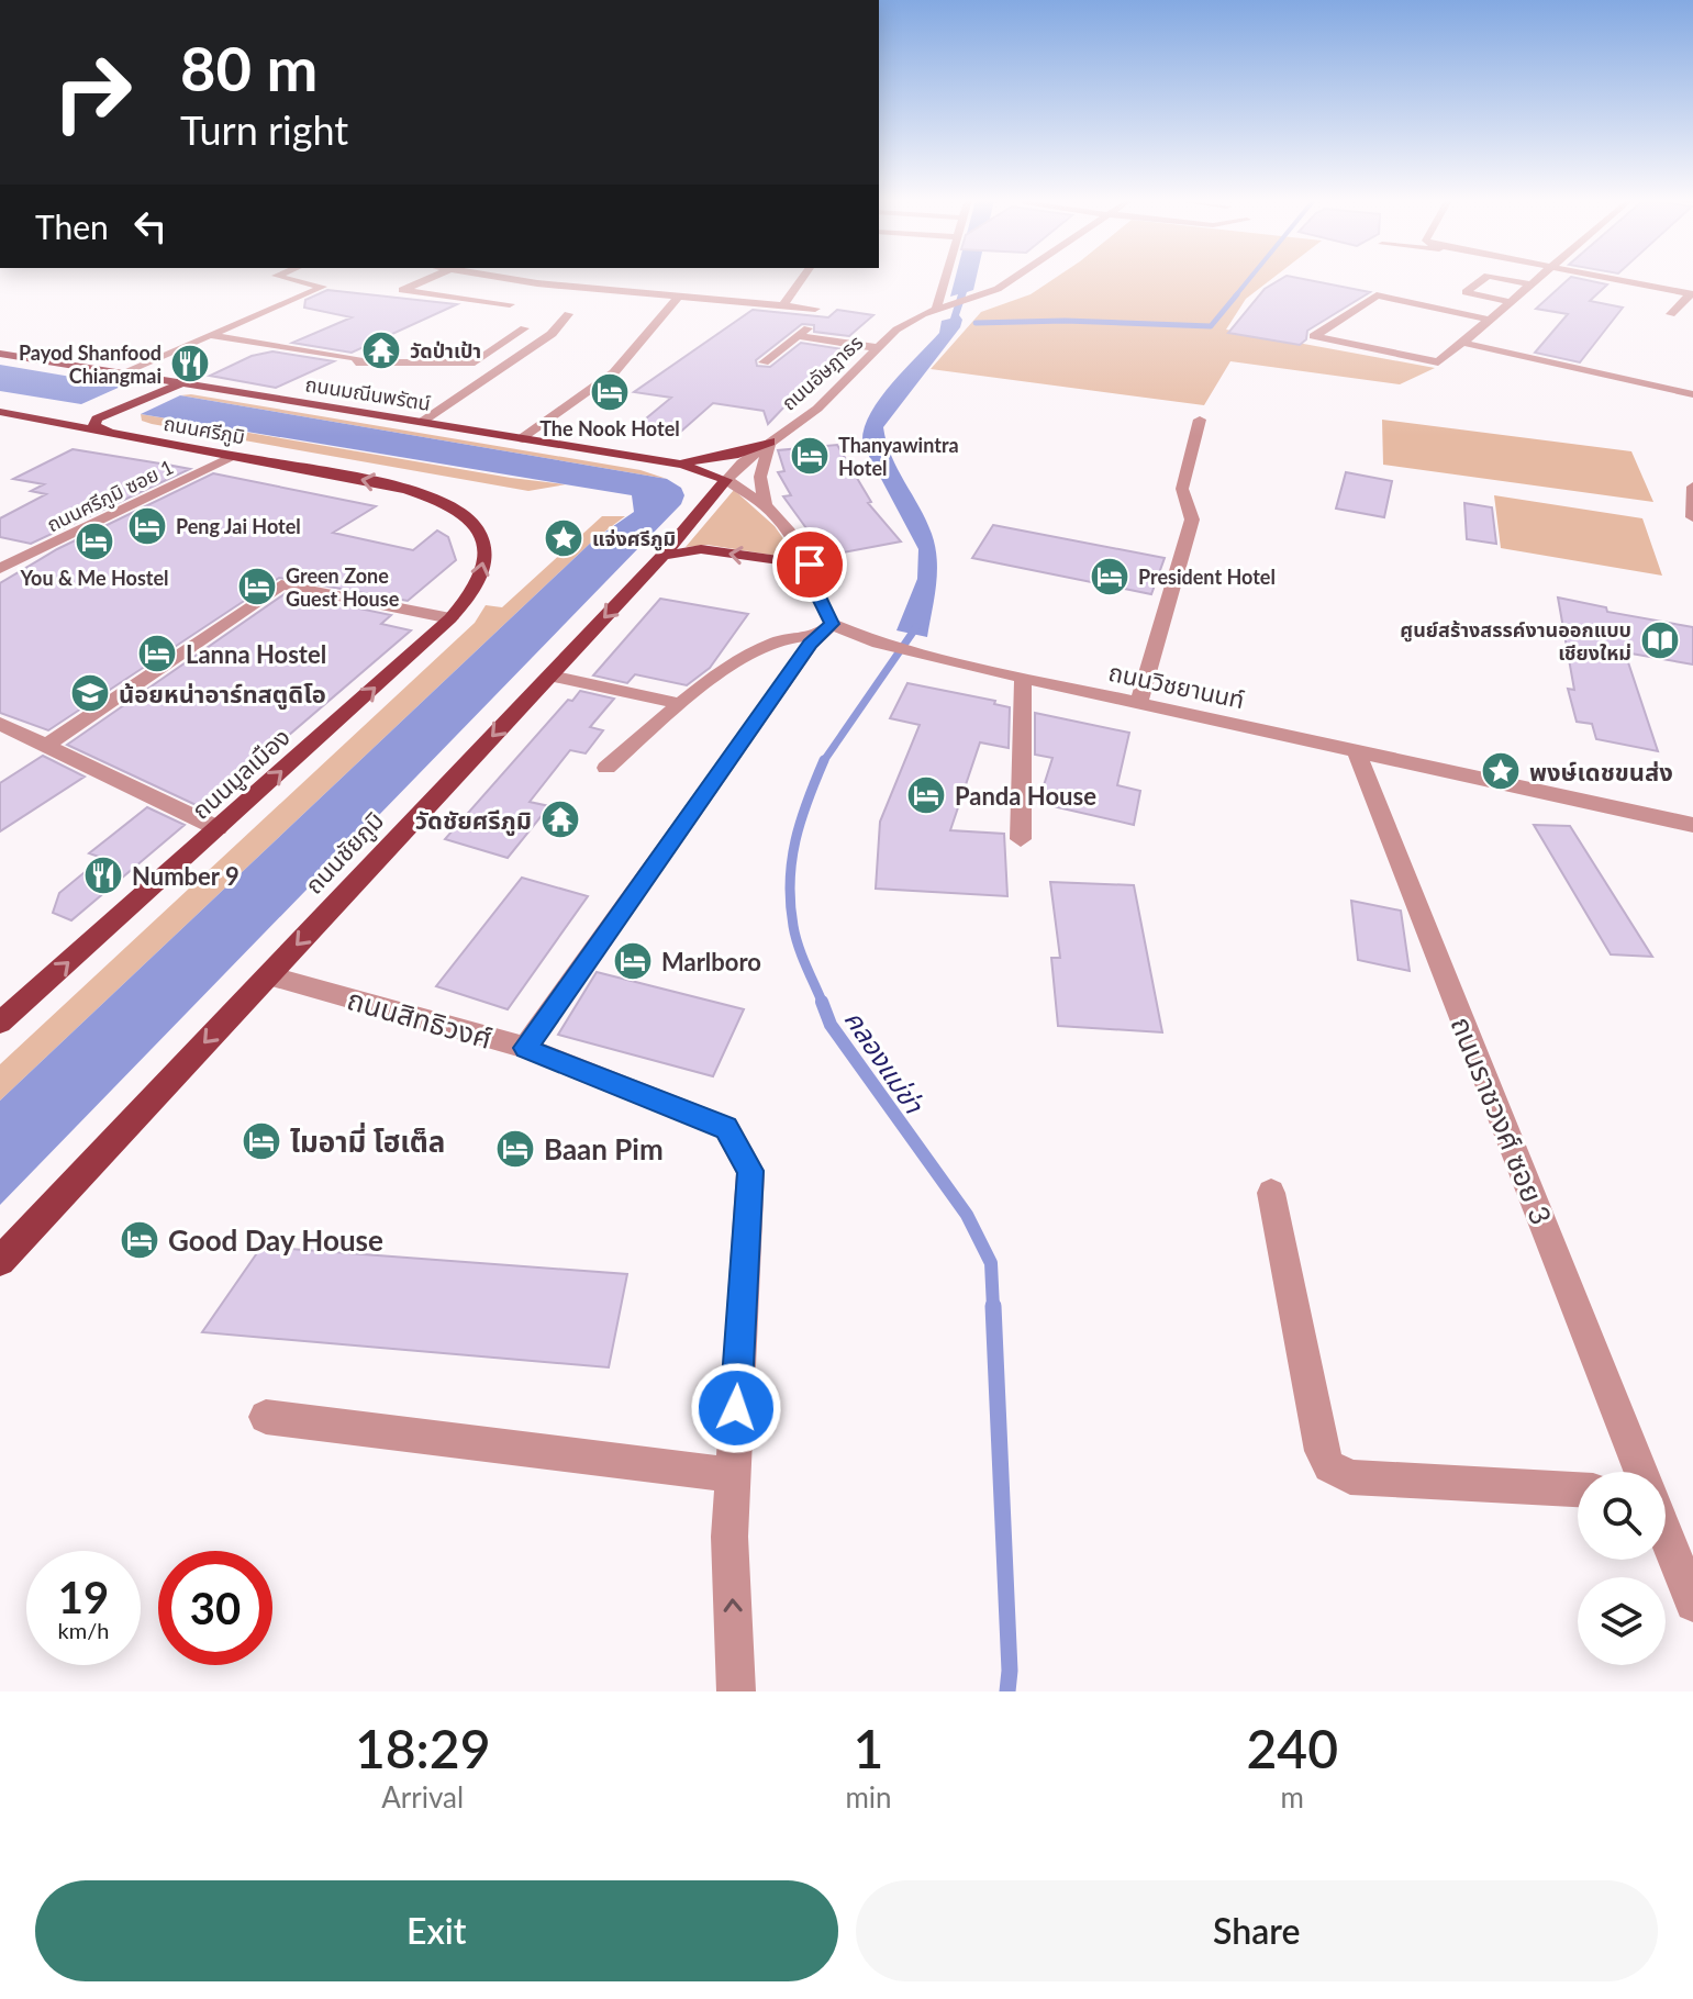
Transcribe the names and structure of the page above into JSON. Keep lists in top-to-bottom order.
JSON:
{
  "streets": {
    "main road": [
      "ถนนมณีนพรัตน์",
      "ถนนศรีภูมิ",
      "ถนนมูลเมือง",
      "ถนนชัยภูมิ"
    ],
    "street": [
      "ถนนอัษฎาธร",
      "ถนนศรีภูมิ ซอย 1",
      "ถนนวิชยานนท์",
      "ถนนสิทธิวงศ์",
      "ถนนราชวงศ์ ซอย 3"
    ]
  },
  "crossings": [
    ["ถนนอัษฎาธร", "ถนนมณีนพรัตน์"],
    ["ถนนอัษฎาธร", "ถนนชัยภูมิ"],
    ["ถนนมณีนพรัตน์", "ถนนชัยภูมิ"],
    ["ถนนศรีภูมิ", "ถนนศรีภูมิ ซอย 1"],
    ["ถนนศรีภูมิ", "ถนนมูลเมือง"],
    ["ถนนวิชยานนท์", "ถนนราชวงศ์ ซอย 3"],
    ["ถนนชัยภูมิ", "ถนนสิทธิวงศ์"]
  ],
  "one_way": ["ถนนศรีภูมิ", "ถนนมูลเมือง", "ถนนชัยภูมิ"],
  "water": ["คลองแม่ข่า"],
  "places": {
    "temple": ["วัดป่าเป้า", "วัดชัยศรีภูมิ"],
    "restaurant": ["Payod Shanfood Chiangmai", "Number 9"],
    "hotel": [
      "The Nook Hotel",
      "Thanyawintra Hotel",
      "Peng Jai Hotel",
      "You & Me Hostel",
      "President Hotel",
      "Green Zone Guest House",
      "Lanna Hostel",
      "Panda House",
      "Marlboro",
      "ไมอามี่ โฮเต็ล",
      "Baan Pim",
      "Good Day House"
    ],
    "place": ["แจ่งศรีภูมิ", "พงษ์เดชขนส่ง"],
    "library": ["ศูนย์สร้างสรรค์งานออกแบบ เชียงใหม่"],
    "school or university": ["น้อยหน่าอาร์ทสตูดิโอ"]
  },
  "page": {
    "turn": ["80 m", "Turn right"],
    "then": "Then",
    "speed": "19 km/h",
    "limit": "30",
    "eta": [
      "18:29",
      "Arrival",
      "1",
      "min",
      "240",
      "m"
    ],
    "buttons": ["Exit", "Share"]
  }
}
